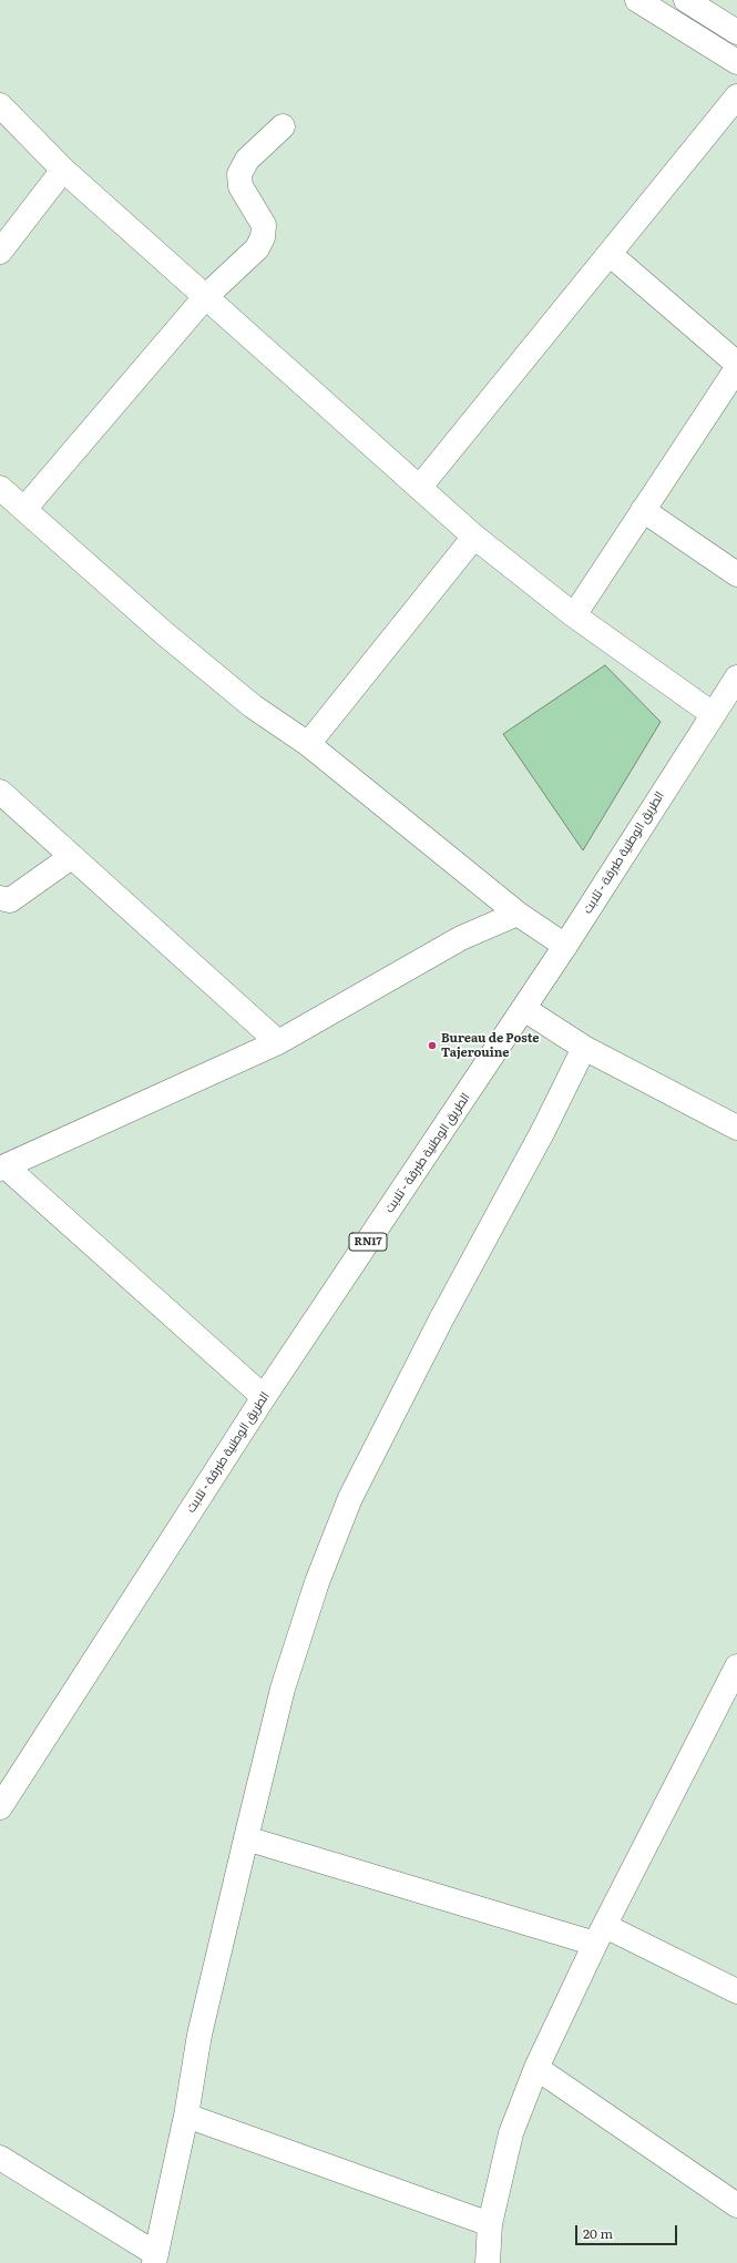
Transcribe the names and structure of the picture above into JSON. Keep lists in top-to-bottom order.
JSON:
{
  "streets": {
    "street": ["الطريق الوطنية طبرقة - تلابت", "RN17"]
  },
  "places": ["Bureau de Poste Tajerouine"],
  "scale_bar": "20 m"
}
